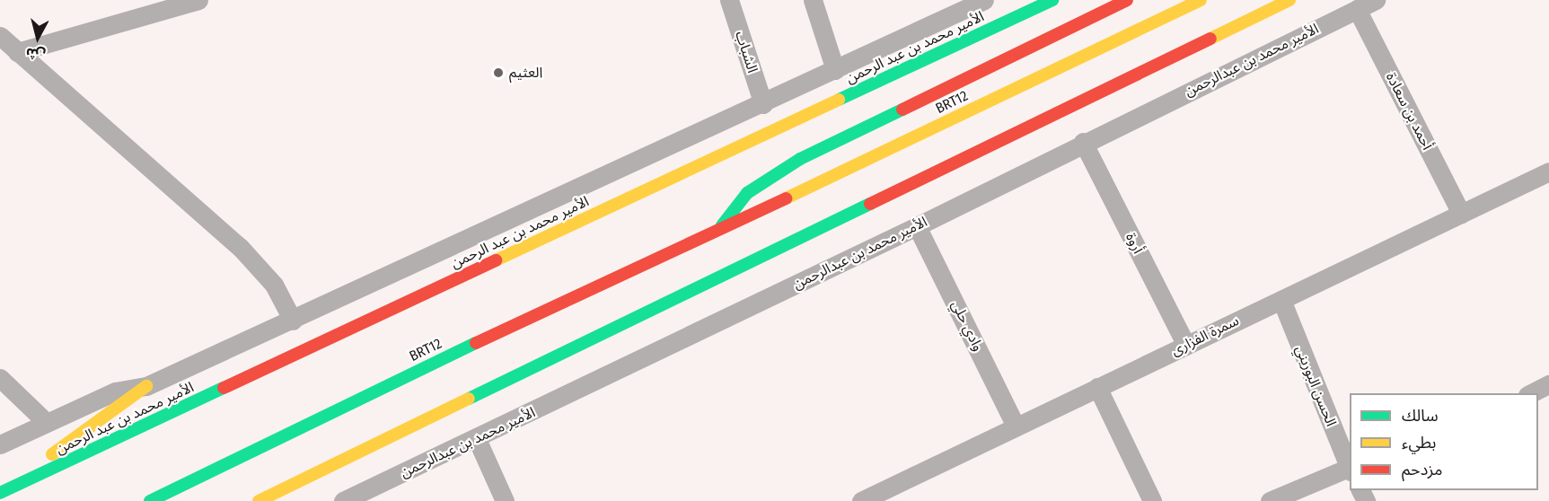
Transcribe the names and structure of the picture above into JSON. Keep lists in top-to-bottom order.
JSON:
{
  "streets": {
    "main road": ["الأمير محمد بن عبد الرحمن", "BRT12"],
    "street": [
      "الشباب",
      "الأمير محمد بن عبدالرحمن",
      "أحمد بن سعادة",
      "أروة",
      "وادي حلي",
      "سمرة الفزارى",
      "الحسن البوريني"
    ]
  },
  "crossings": [
    ["الأمير محمد بن عبدالرحمن", "أحمد بن سعادة"],
    ["الأمير محمد بن عبدالرحمن", "أروة"],
    ["الأمير محمد بن عبدالرحمن", "وادي حلي"],
    ["أحمد بن سعادة", "سمرة الفزارى"],
    ["أروة", "سمرة الفزارى"],
    ["وادي حلي", "سمرة الفزارى"],
    ["سمرة الفزارى", "الحسن البوريني"]
  ],
  "places": ["العثيم"],
  "legend": ["سالك", "بطيء", "مزدحم"],
  "north": "bottom"
}
